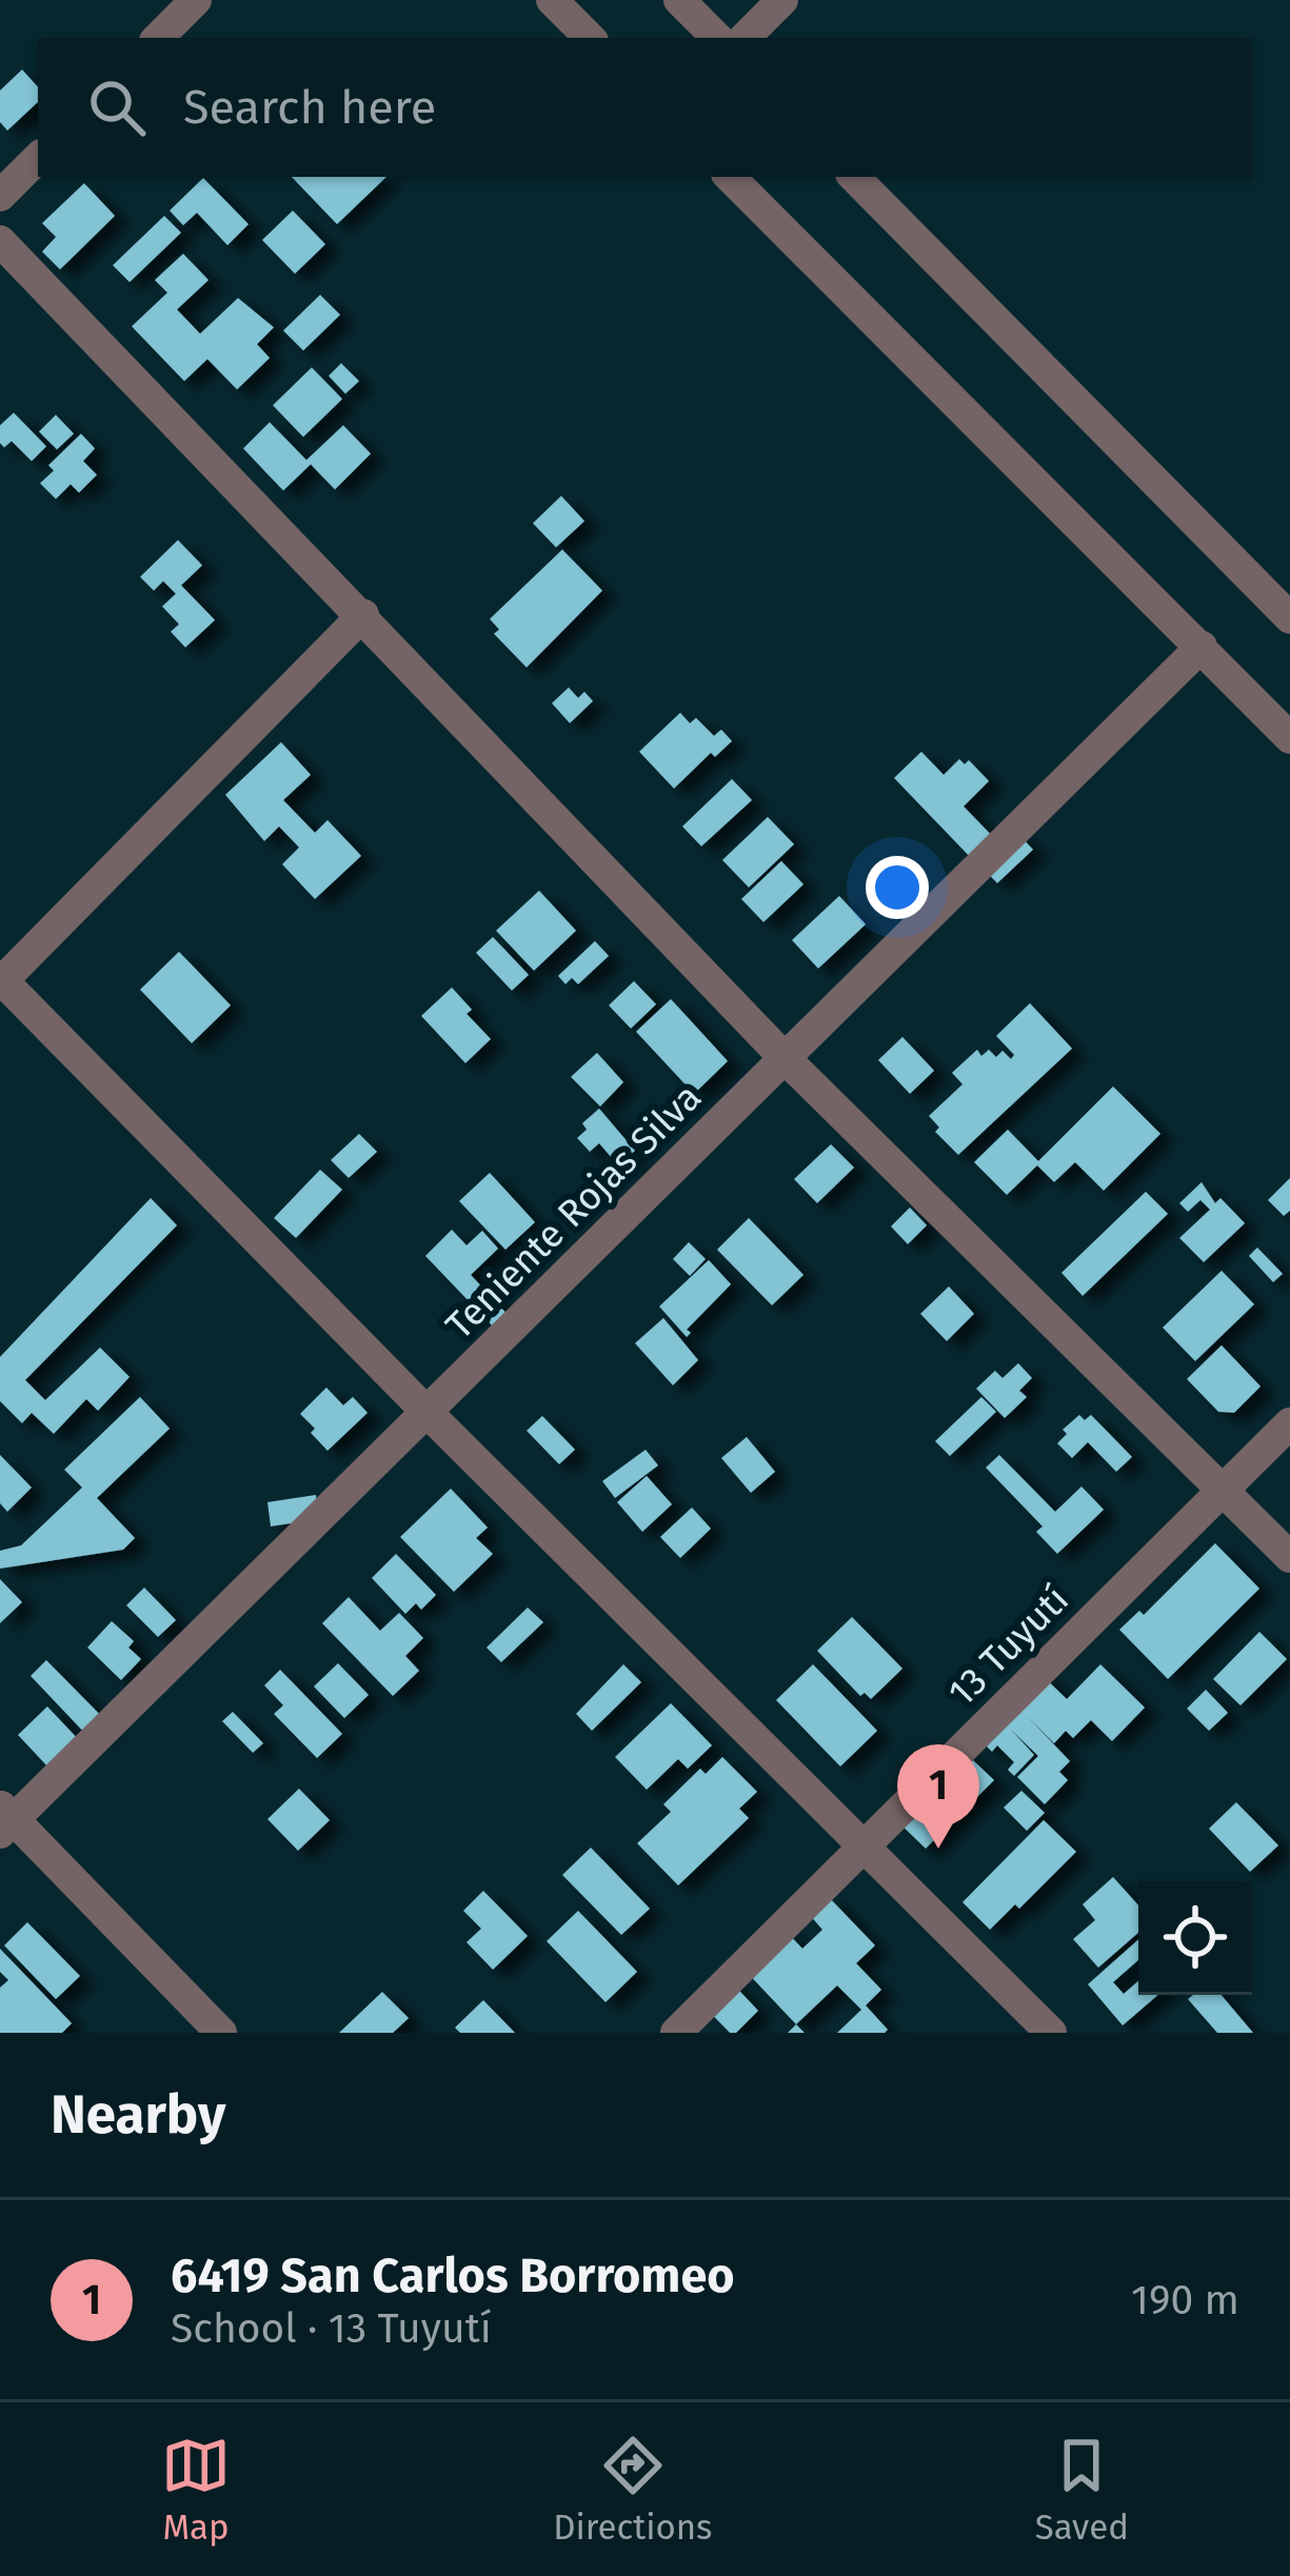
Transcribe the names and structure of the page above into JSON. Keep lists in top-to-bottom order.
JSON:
{
  "streets": {
    "street": ["Teniente Rojas Silva", "13 Tuyutí"]
  },
  "page": {
    "search": "Search here",
    "pins": "1",
    "heading": "Nearby",
    "list": [
      {
        "mark": "1",
        "name": "6419 San Carlos Borromeo",
        "note": "School · 13 Tuyutí",
        "value": "190 m"
      }
    ],
    "nav": ["Map", "Directions", "Saved"]
  }
}
